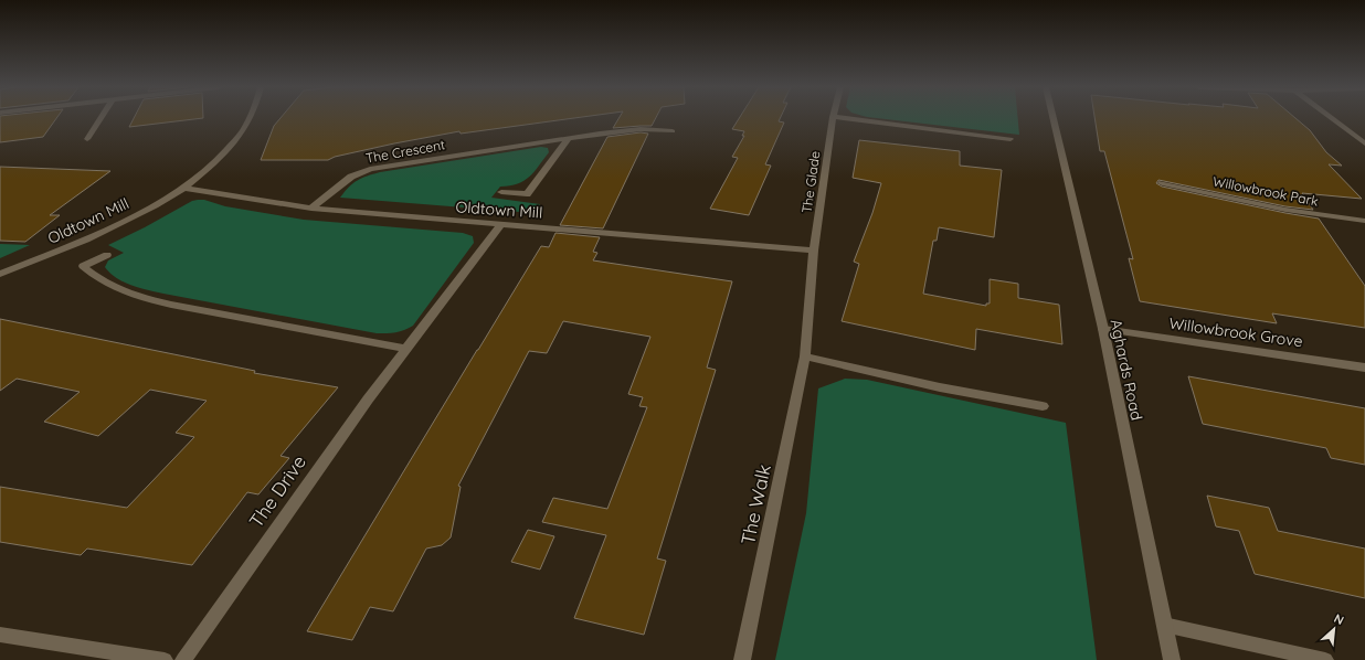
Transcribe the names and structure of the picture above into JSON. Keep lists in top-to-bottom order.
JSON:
{
  "streets": {
    "street": [
      "The Crescent",
      "The Glade",
      "Willowbrook Park",
      "Oldtown Mill",
      "Willowbrook Grove",
      "Aghards Road",
      "The Drive",
      "The Walk"
    ]
  },
  "crossings": [
    ["The Crescent", "Oldtown Mill"],
    ["The Glade", "Oldtown Mill"],
    ["The Glade", "The Walk"],
    ["Oldtown Mill", "The Drive"],
    ["Oldtown Mill", "The Walk"],
    ["Willowbrook Grove", "Aghards Road"]
  ],
  "north": "top right"
}
